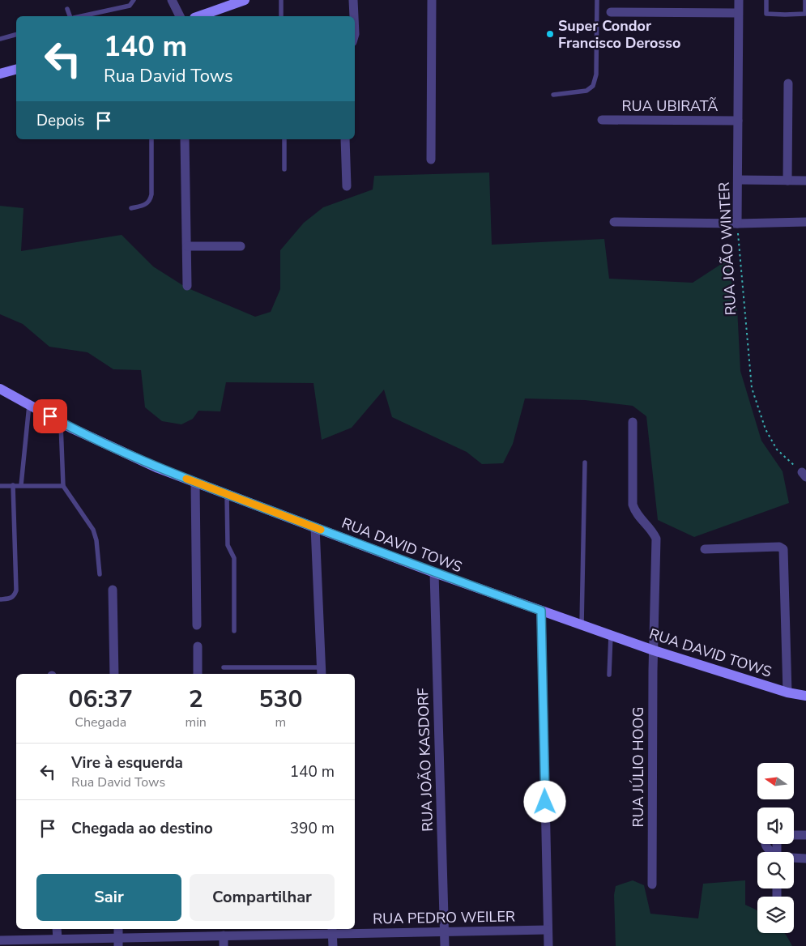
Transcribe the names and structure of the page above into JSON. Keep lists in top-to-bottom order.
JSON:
{
  "streets": {
    "street": [
      "RUA UBIRATÃ",
      "RUA JOÃO WINTER",
      "RUA DAVID TOWS",
      "RUA JOÃO KASDORF",
      "RUA JÚLIO HOOG",
      "RUA PEDRO WEILER"
    ]
  },
  "crossings": [
    ["RUA UBIRATÃ", "RUA JOÃO WINTER"],
    ["RUA DAVID TOWS", "RUA JOÃO KASDORF"],
    ["RUA DAVID TOWS", "RUA JÚLIO HOOG"],
    ["RUA JOÃO KASDORF", "RUA PEDRO WEILER"]
  ],
  "places": ["Super Condor Francisco Derosso"],
  "north": "left",
  "page": {
    "turn": ["140 m", "Rua David Tows"],
    "then": "Depois",
    "eta": [
      "06:37",
      "Chegada",
      "2",
      "min",
      "530",
      "m"
    ],
    "list": [
      {
        "name": "Vire à esquerda",
        "note": "Rua David Tows",
        "value": "140 m"
      },
      {
        "name": "Chegada ao destino",
        "value": "390 m"
      }
    ],
    "buttons": ["Sair", "Compartilhar"]
  }
}
